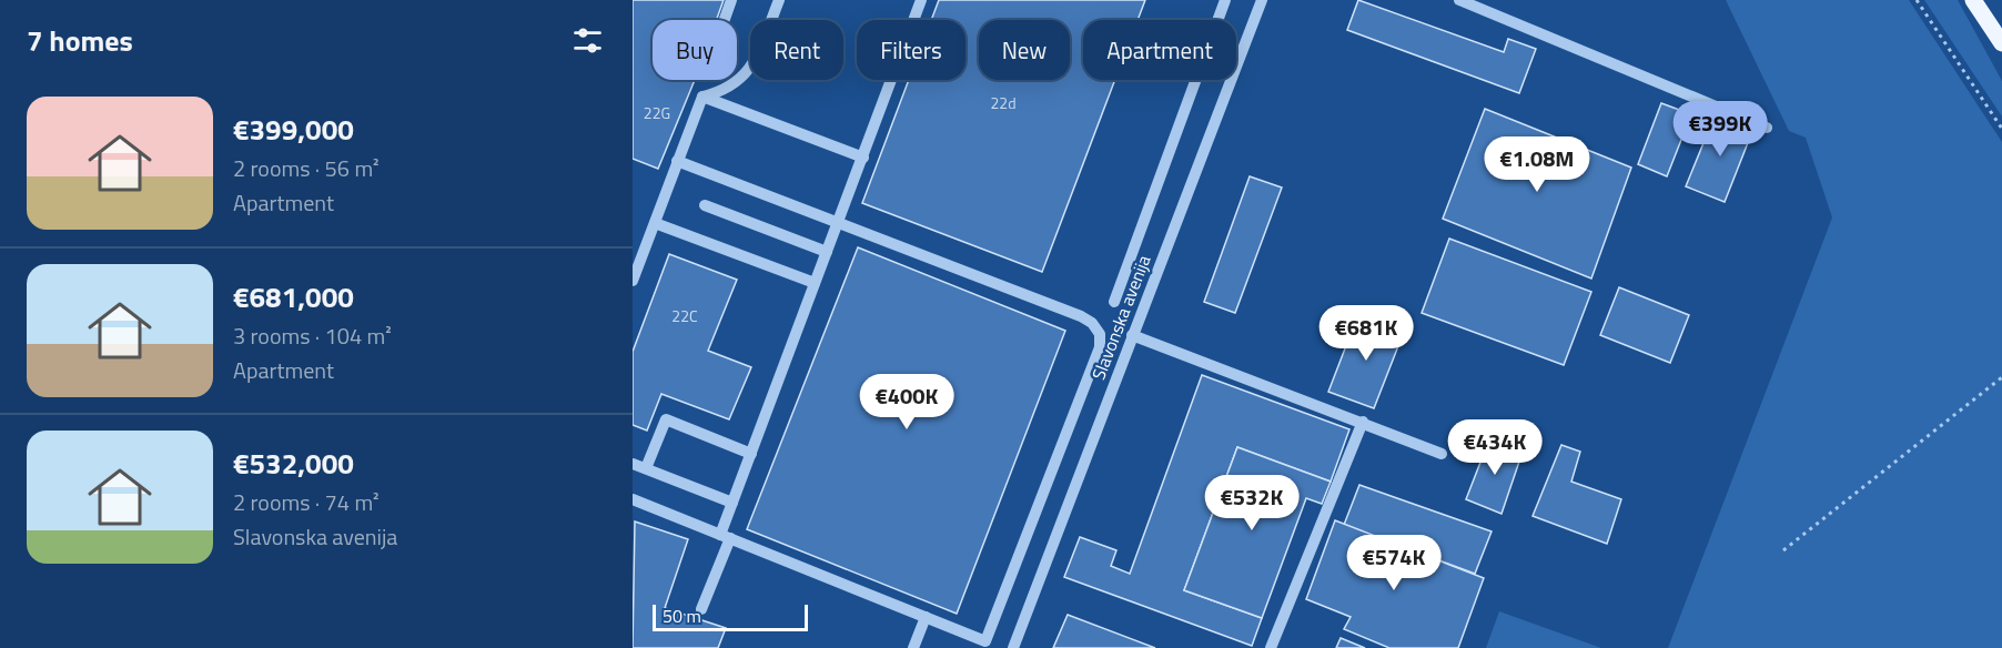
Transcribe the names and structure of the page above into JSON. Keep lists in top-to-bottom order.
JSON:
{
  "streets": {
    "street": ["Slavonska avenija"]
  },
  "house_numbers": ["22d", "22G", "22C"],
  "scale_bar": "50 m",
  "page": {
    "heading": "7 homes",
    "chip": [
      "Buy",
      "Rent",
      "Filters",
      "New",
      "Apartment"
    ],
    "list": [
      {
        "name": "€399,000",
        "note": "2 rooms · 56 m² · Apartment"
      },
      {
        "name": "€681,000",
        "note": "3 rooms · 104 m² · Apartment"
      },
      {
        "name": "€532,000",
        "note": "2 rooms · 74 m² · Slavonska avenija"
      }
    ],
    "price": [
      "€399K",
      "€1.08M",
      "€681K",
      "€400K",
      "€434K",
      "€532K",
      "€574K"
    ],
    "scale": "50 m"
  }
}
